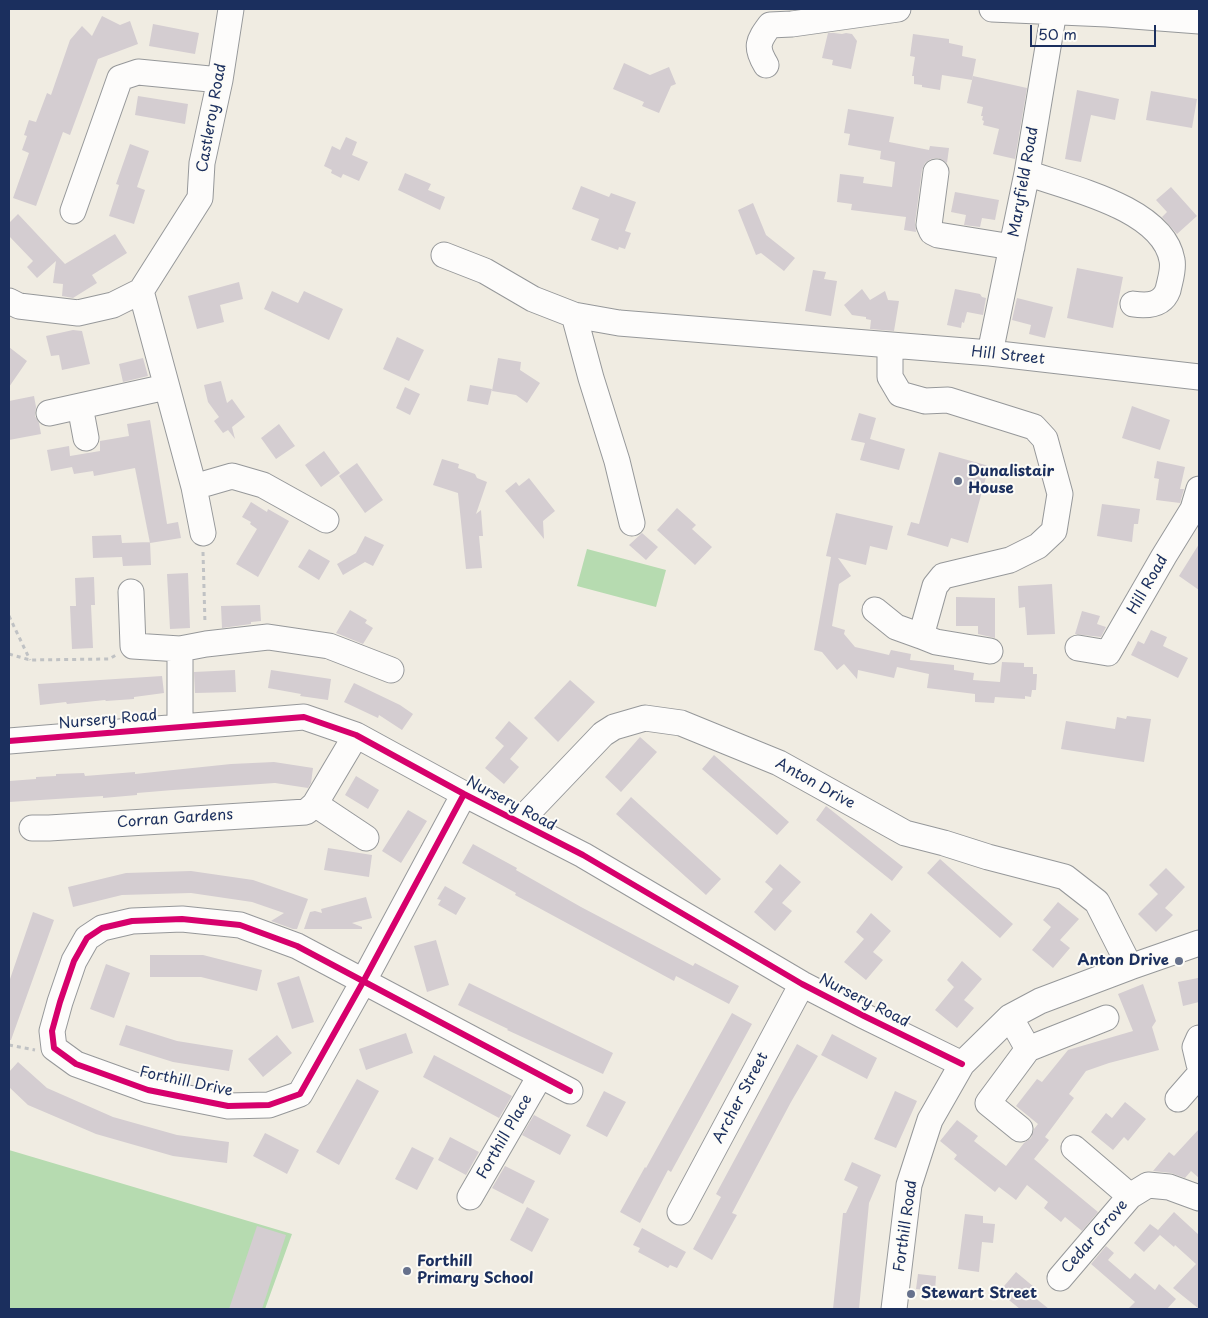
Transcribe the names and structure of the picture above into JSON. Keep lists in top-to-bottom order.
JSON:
{
  "streets": {
    "street": [
      "Castleroy Road",
      "Maryfield Road",
      "Hill Street",
      "Hill Road",
      "Nursery Road",
      "Anton Drive",
      "Corran Gardens",
      "Forthill Drive",
      "Archer Street",
      "Forthill Place",
      "Forthill Road",
      "Cedar Grove"
    ]
  },
  "crossings": [
    ["Maryfield Road", "Hill Street"],
    ["Nursery Road", "Anton Drive"],
    ["Nursery Road", "Forthill Drive"],
    ["Nursery Road", "Archer Street"],
    ["Nursery Road", "Forthill Road"],
    ["Anton Drive", "Forthill Road"],
    ["Forthill Drive", "Forthill Place"]
  ],
  "places": [
    "Dunalistair House",
    "Anton Drive",
    "Forthill Primary School",
    "Stewart Street"
  ],
  "scale_bar": "50 m"
}
